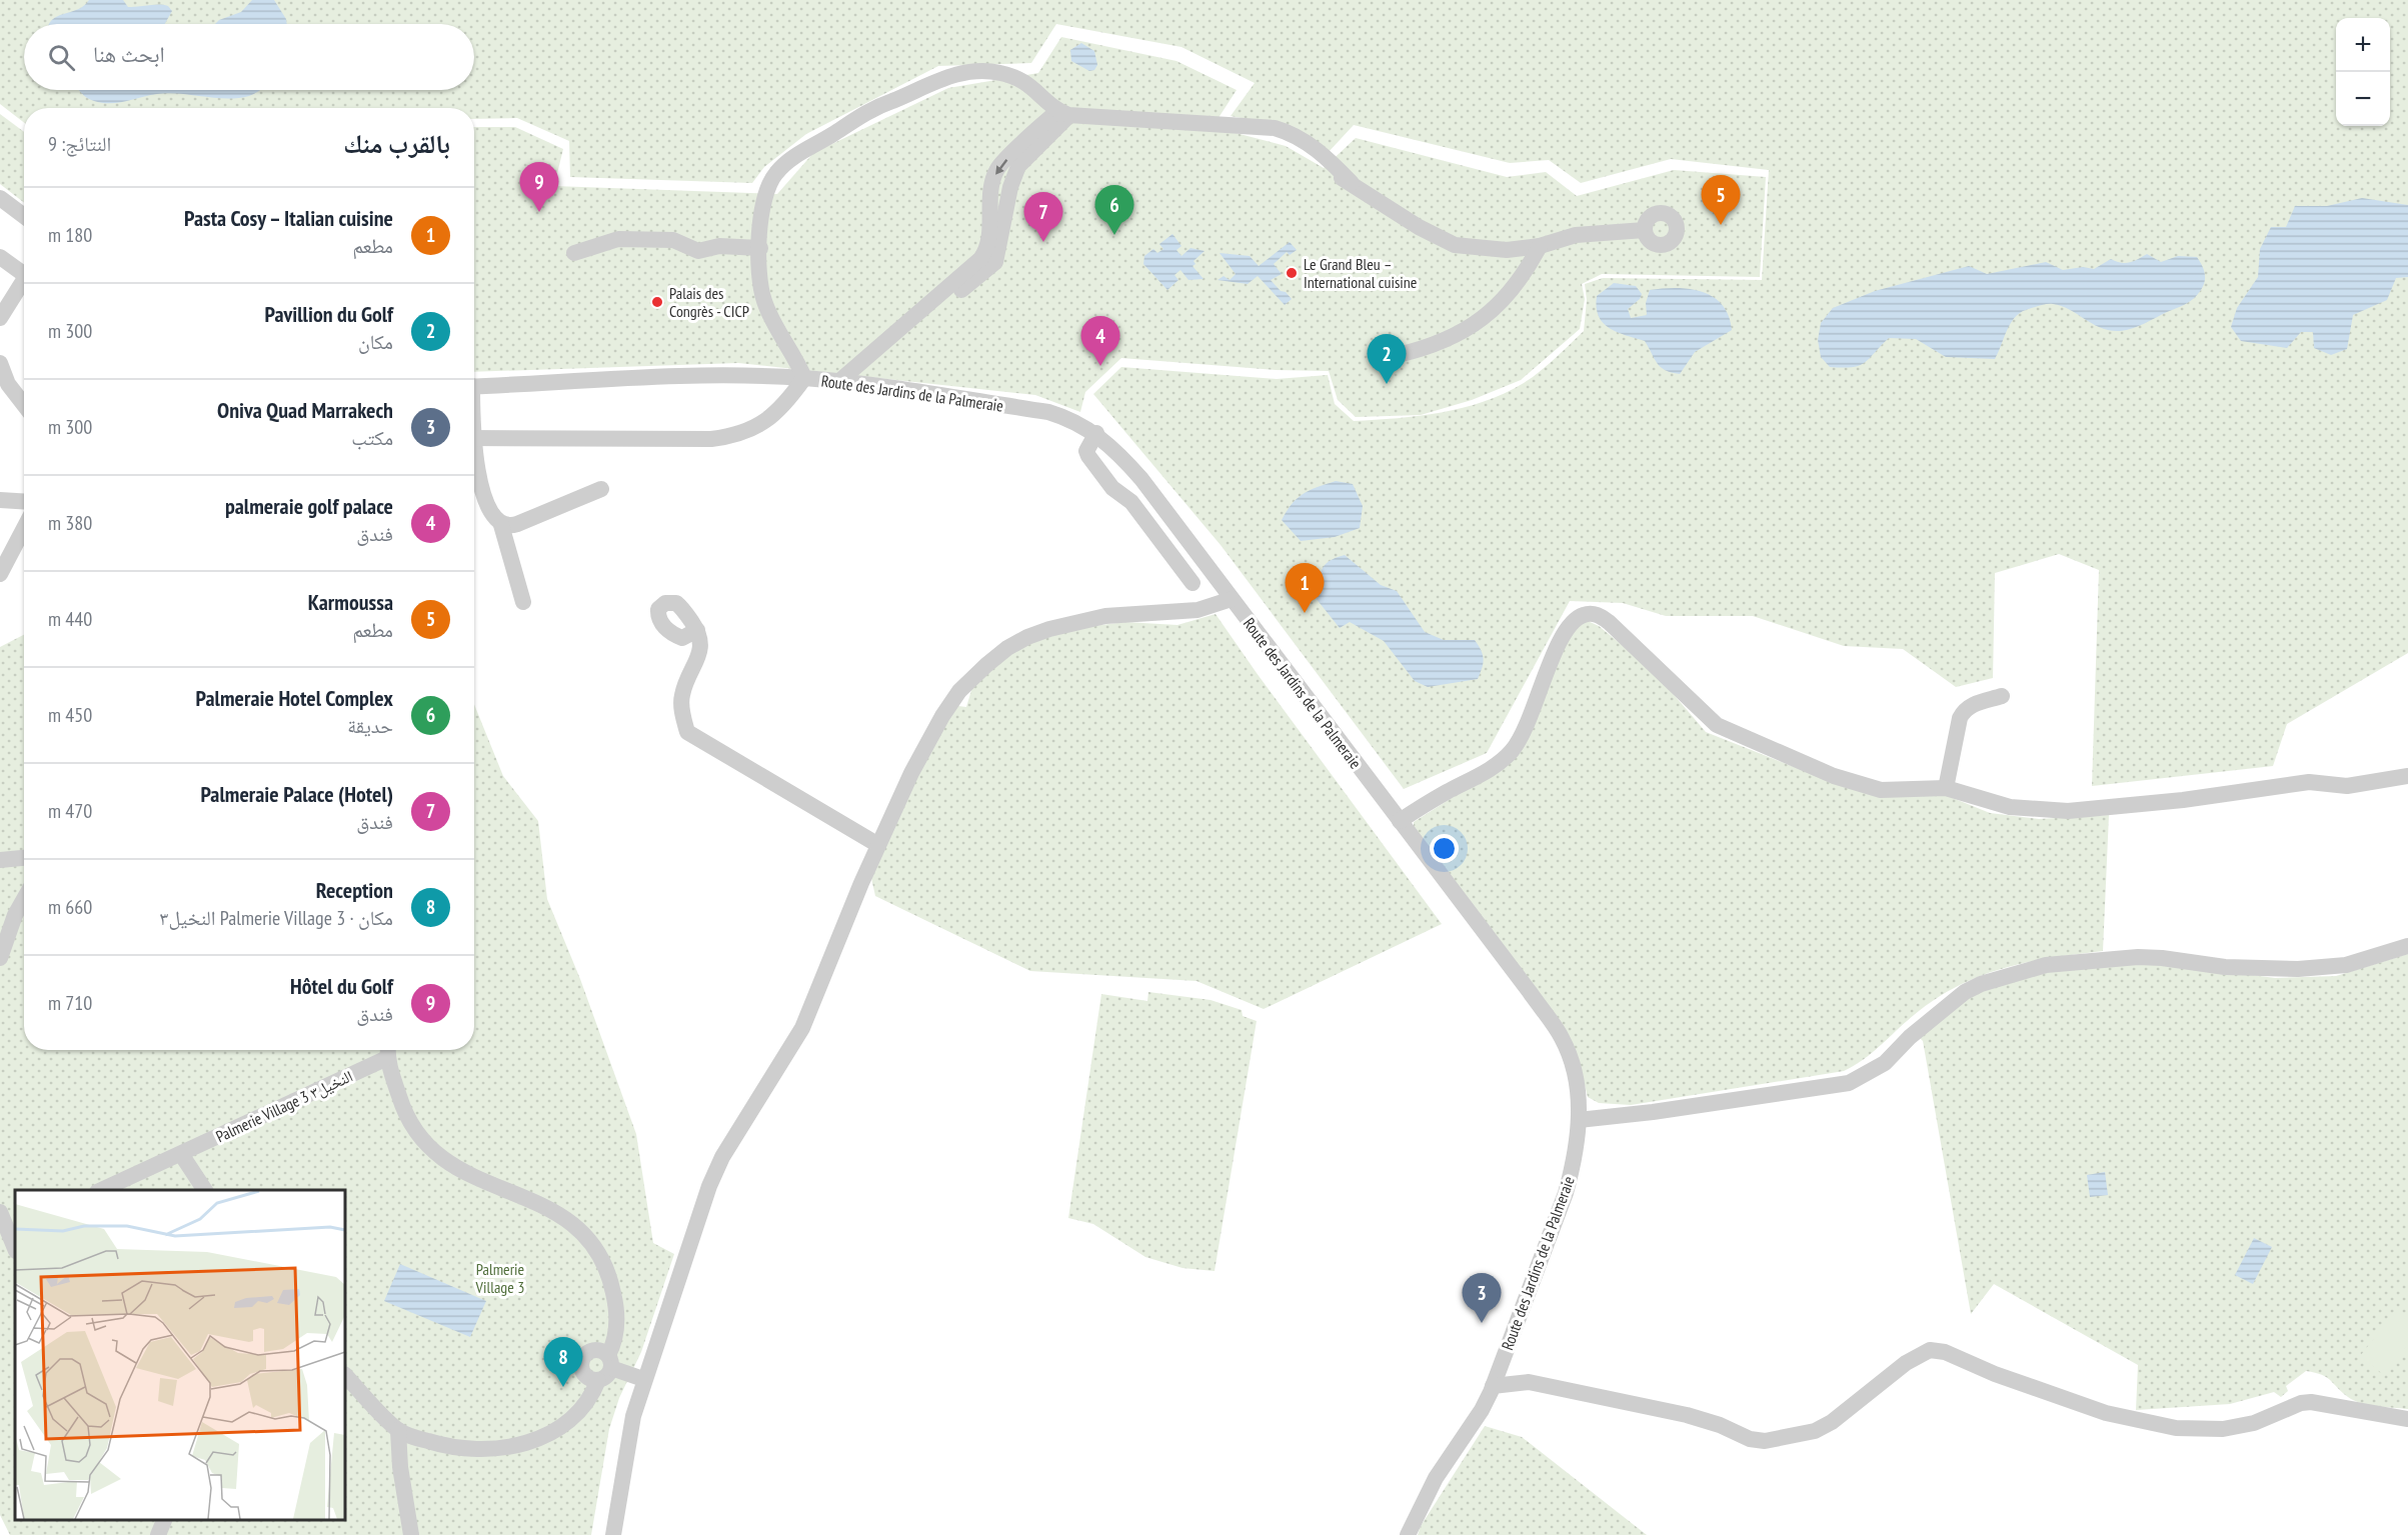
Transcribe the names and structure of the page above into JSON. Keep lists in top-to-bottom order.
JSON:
{
  "streets": {
    "street": ["Route des Jardins de la Palmeraie", "Palmerie Village 3 النخيل٣"]
  },
  "parks": ["Palmerie Village 3"],
  "places": ["Le Grand Bleu – International cuisine", "Palais des Congrès - CICP"],
  "page": {
    "map_buttons": ["+", "−"],
    "search": "ابحث هنا",
    "heading": ["بالقرب منك", "النتائج: 9"],
    "pins": [
      "9",
      "5",
      "6",
      "7",
      "4",
      "2",
      "1",
      "3",
      "8"
    ],
    "list": [
      {
        "mark": "1",
        "name": "Pasta Cosy – Italian cuisine",
        "note": "مطعم",
        "value": "180 m"
      },
      {
        "mark": "2",
        "name": "Pavillion du Golf",
        "note": "مكان",
        "value": "300 m"
      },
      {
        "mark": "3",
        "name": "Oniva Quad Marrakech",
        "note": "مكتب",
        "value": "300 m"
      },
      {
        "mark": "4",
        "name": "palmeraie golf palace",
        "note": "فندق",
        "value": "380 m"
      },
      {
        "mark": "5",
        "name": "Karmoussa",
        "note": "مطعم",
        "value": "440 m"
      },
      {
        "mark": "6",
        "name": "Palmeraie Hotel Complex",
        "note": "حديقة",
        "value": "450 m"
      },
      {
        "mark": "7",
        "name": "(Hotel) Palmeraie Palace",
        "note": "فندق",
        "value": "470 m"
      },
      {
        "mark": "8",
        "name": "Reception",
        "note": "مكان · Palmerie Village 3 النخيل٣",
        "value": "660 m"
      },
      {
        "mark": "9",
        "name": "Hôtel du Golf",
        "note": "فندق",
        "value": "710 m"
      }
    ]
  }
}
